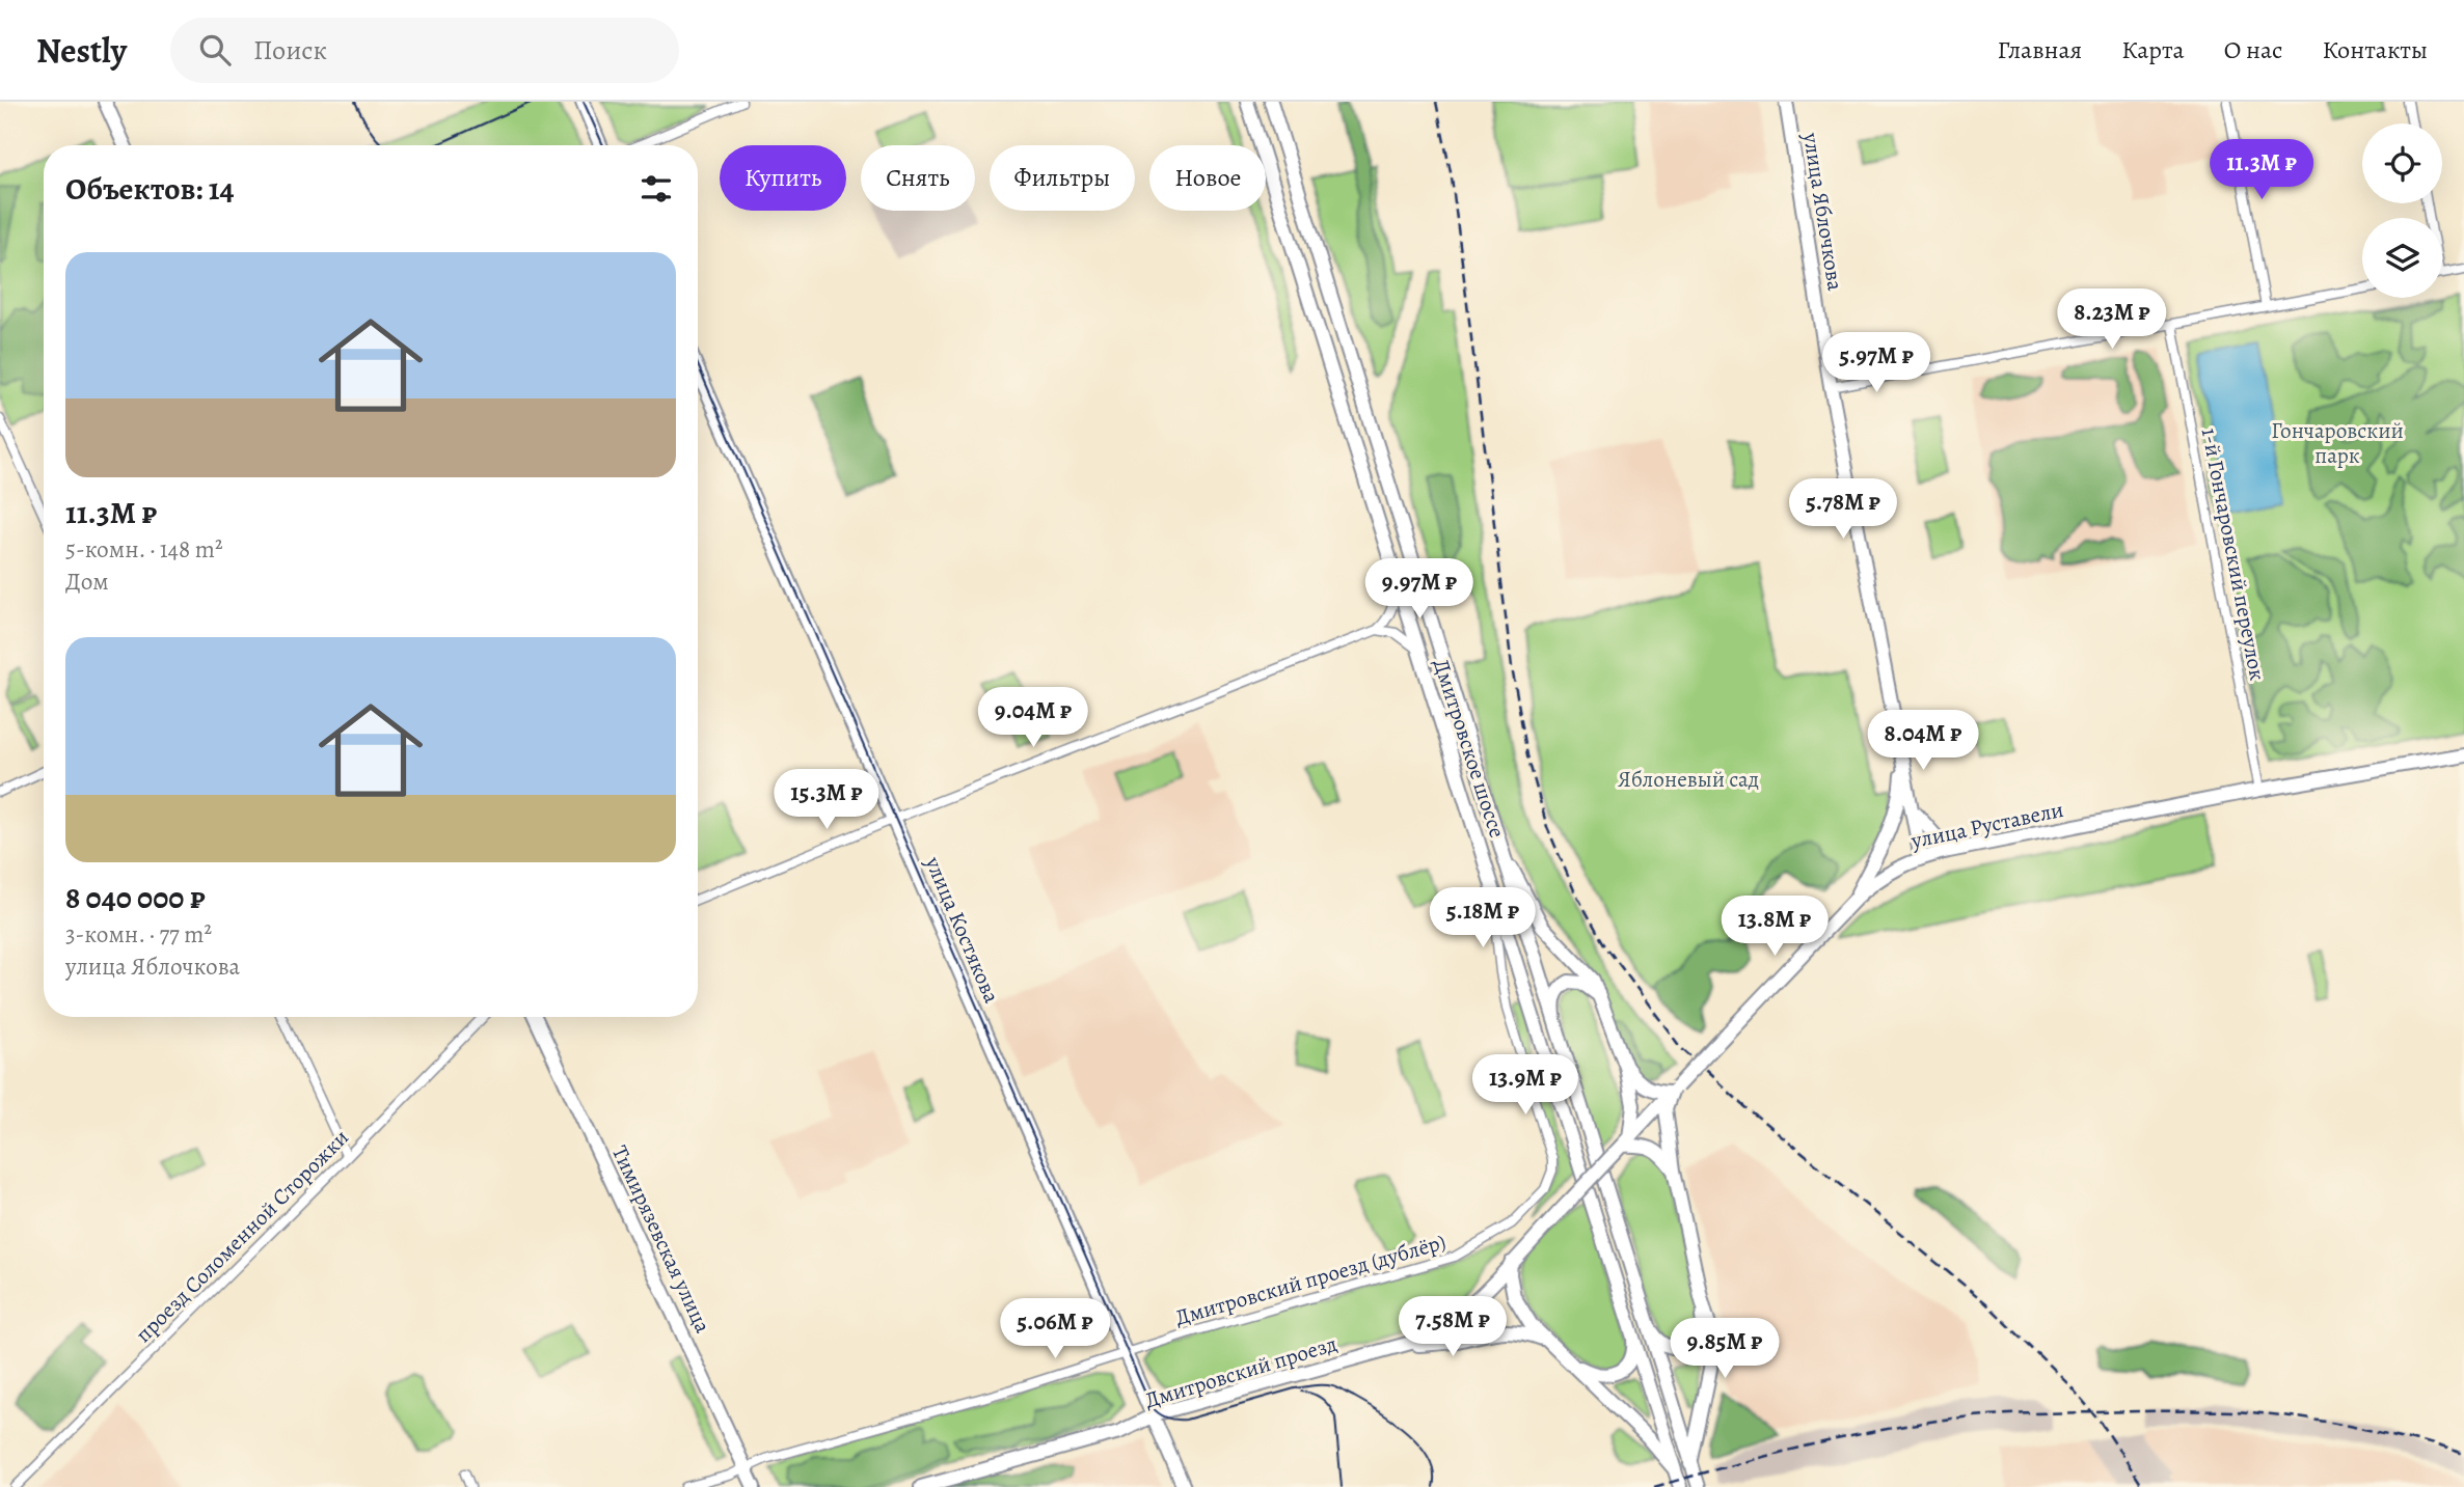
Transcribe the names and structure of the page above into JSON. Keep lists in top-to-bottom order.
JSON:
{
  "streets": {
    "main road": [
      "улица Яблочкова",
      "Дмитровское шоссе",
      "улица Руставели",
      "улица Костякова",
      "Тимирязевская улица",
      "Дмитровский проезд"
    ],
    "street": ["1-й Гончаровский переулок", "проезд Соломенной Сторожки", "Дмитровский проезд (дублёр)"]
  },
  "crossings": [
    ["1-й Гончаровский переулок", "улица Руставели"],
    ["Дмитровское шоссе", "Дмитровский проезд (дублёр)"],
    ["улица Руставели", "Дмитровский проезд"],
    ["улица Костякова", "Дмитровский проезд (дублёр)"],
    ["улица Костякова", "Дмитровский проезд"],
    ["Тимирязевская улица", "Дмитровский проезд (дублёр)"]
  ],
  "parks": ["Гончаровский парк", "Яблоневый сад"],
  "page": {
    "header": "Nestly",
    "search": "Поиск",
    "nav": [
      "Главная",
      "Карта",
      "О нас",
      "Контакты"
    ],
    "price": [
      "11.3M ₽",
      "8.23M ₽",
      "5.97M ₽",
      "5.78M ₽",
      "9.97M ₽",
      "9.04M ₽",
      "8.04M ₽",
      "15.3M ₽",
      "5.18M ₽",
      "13.8M ₽",
      "13.9M ₽",
      "7.58M ₽",
      "5.06M ₽",
      "9.85M ₽"
    ],
    "chip": [
      "Купить",
      "Снять",
      "Фильтры",
      "Новое"
    ],
    "heading": "Объектов: 14",
    "list": [
      {
        "name": "11.3M ₽",
        "note": "5-комн. · 148 m² · Дом"
      },
      {
        "name": "8 040 000 ₽",
        "note": "3-комн. · 77 m² · улица Яблочкова"
      }
    ]
  }
}
